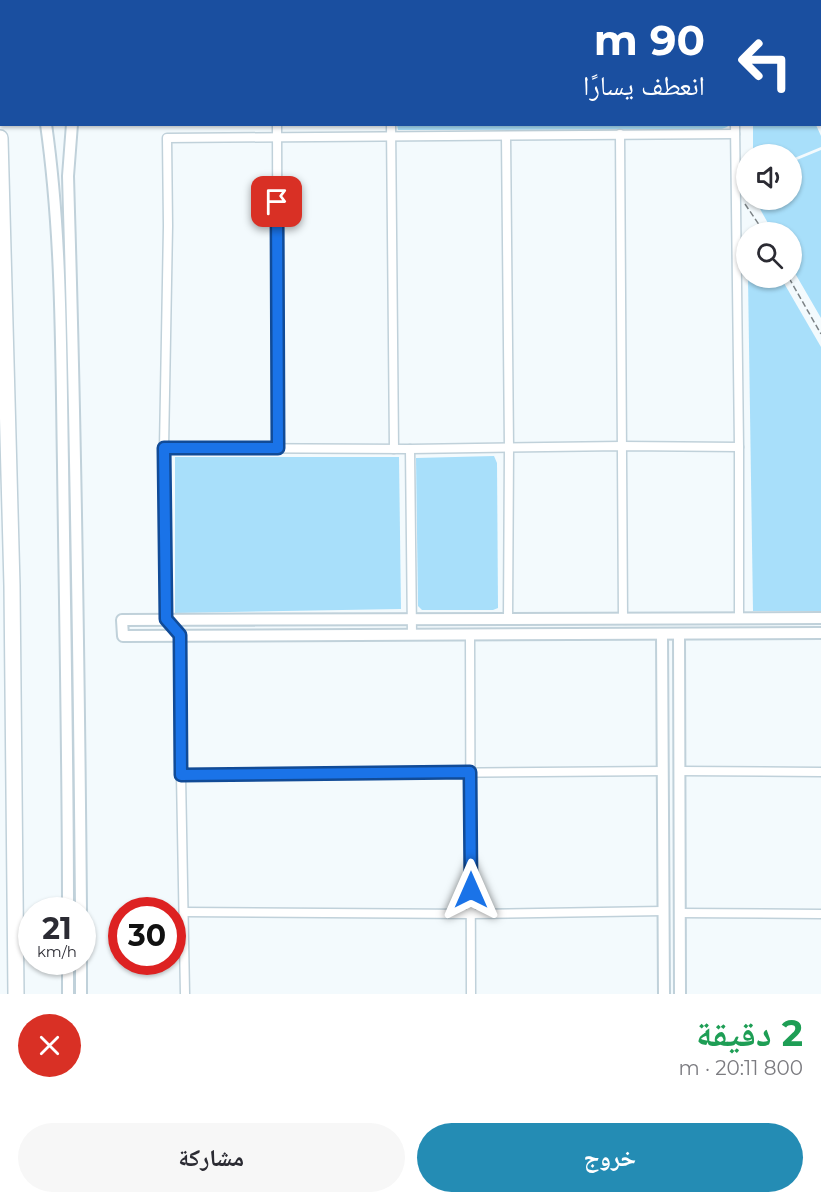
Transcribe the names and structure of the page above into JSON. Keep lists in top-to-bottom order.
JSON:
{
  "page": {
    "turn": ["90 m", "انعطف يسارًا"],
    "speed": "21 km/h",
    "limit": "30",
    "heading": ["2 دقيقة", "800 m · 20:11"],
    "buttons": ["خروج", "مشاركة"]
  }
}
